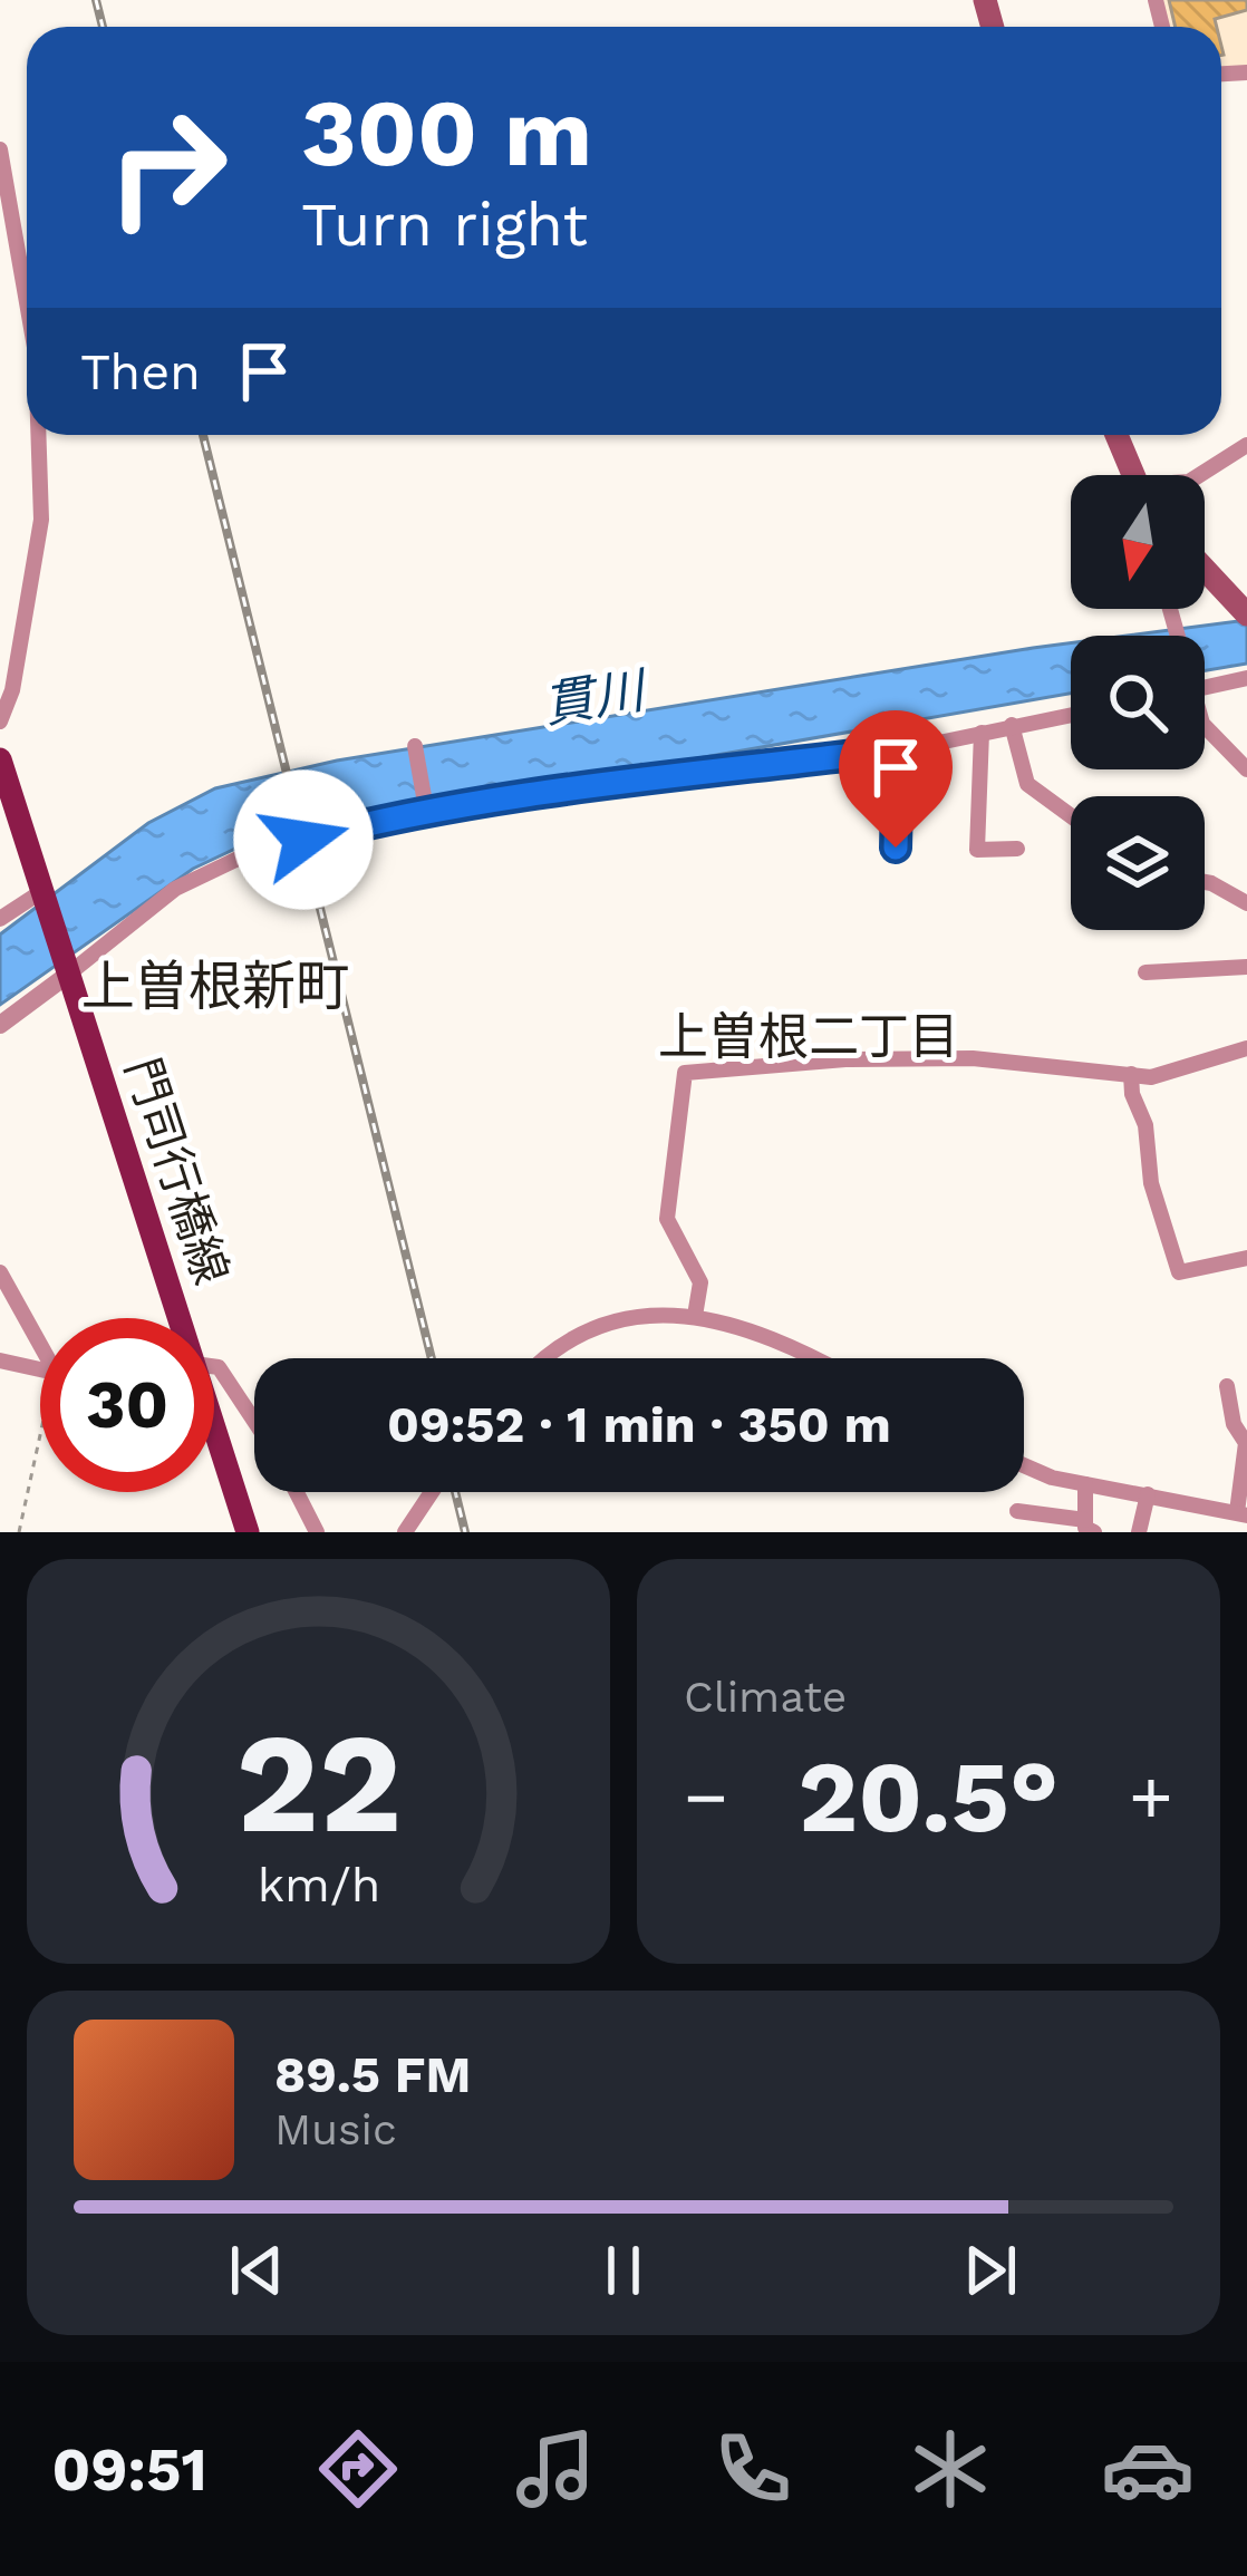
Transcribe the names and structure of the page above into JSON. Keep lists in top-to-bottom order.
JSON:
{
  "streets": {
    "main road": ["門司行橋線"]
  },
  "districts": ["上曽根新町", "上曽根二丁目"],
  "water": ["貫川"],
  "north": "bottom",
  "page": {
    "turn": ["300 m", "Turn right"],
    "then": "Then",
    "limit": "30",
    "trip": "09:52 · 1 min · 350 m",
    "tile": "Climate",
    "heat": ["−", "20.5°", "+"],
    "song": ["89.5 FM", "Music"],
    "tabs": "09:51",
    "gauge": ["22", "km/h"]
  }
}
